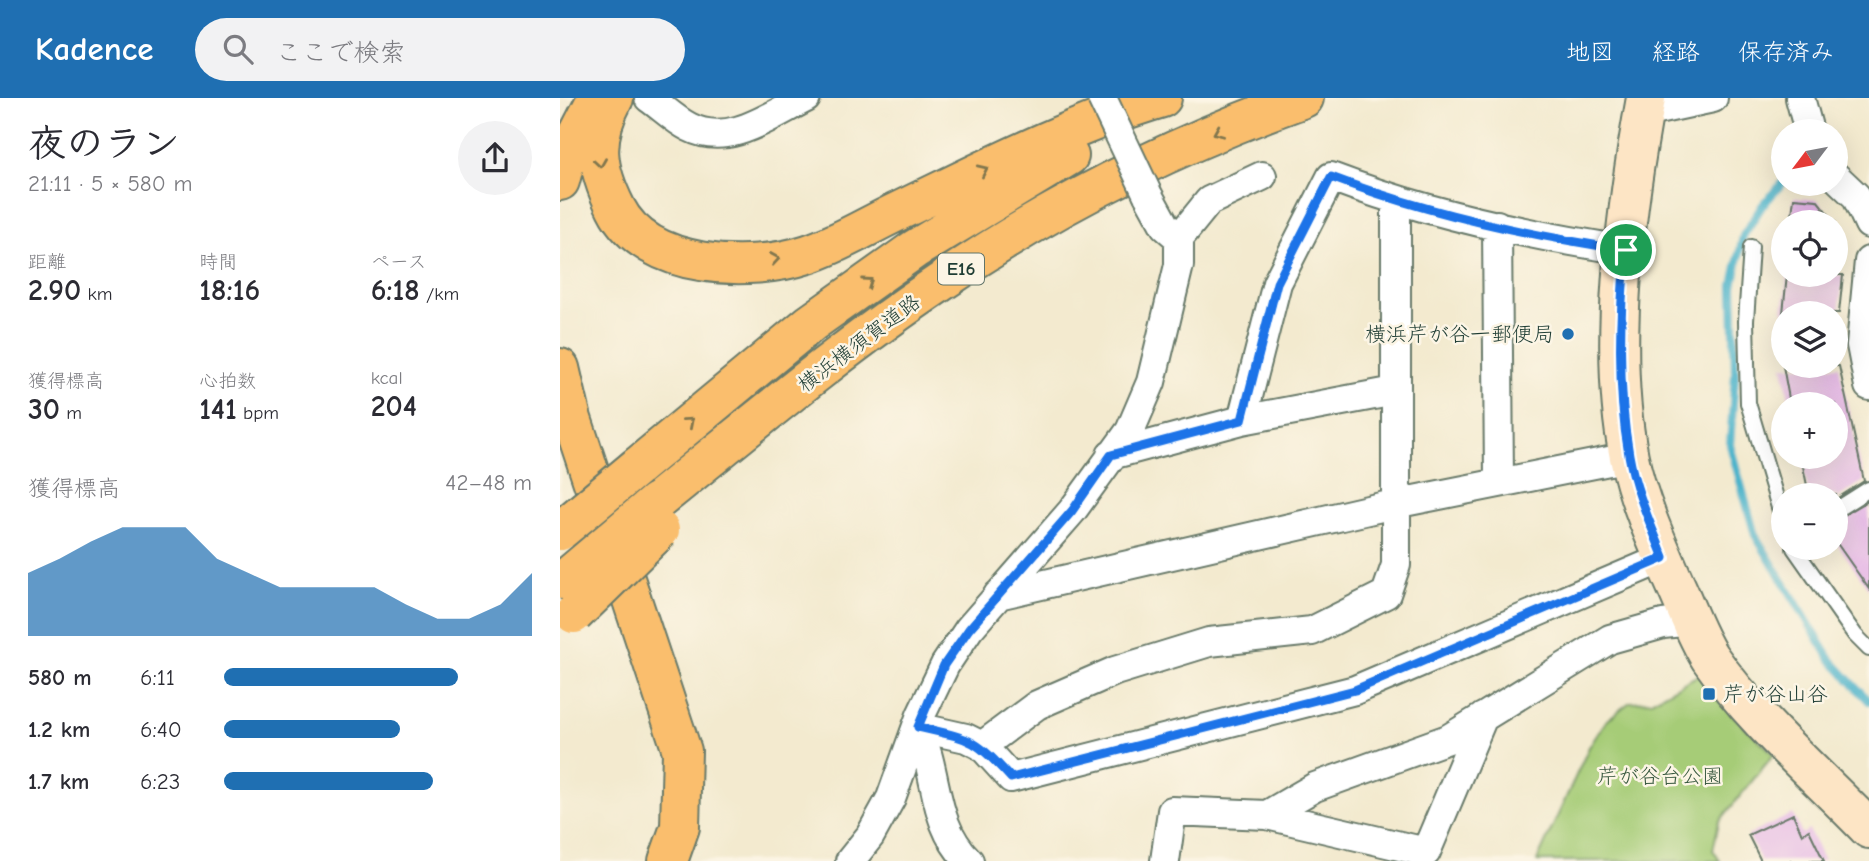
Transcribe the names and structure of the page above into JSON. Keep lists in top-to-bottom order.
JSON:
{
  "streets": {
    "highway": ["E16", "横浜横須賀道路"]
  },
  "parks": ["芹が谷台公園"],
  "places": {
    "other": ["横浜芹が谷一郵便局"],
    "transit": ["芹が谷山谷"]
  },
  "north": "bottom left",
  "page": {
    "header": "Kadence",
    "search": "ここで検索",
    "nav": ["地図", "経路", "保存済み"],
    "heading": ["夜のラン", "21:11 · 5 × 580 m"],
    "map_buttons": ["+", "−"],
    "stats": [
      ["距離", "2.90 km"],
      ["時間", "18:16"],
      ["ペース", "6:18 /km"],
      ["獲得標高", "30 m"],
      ["心拍数", "141 bpm"],
      ["kcal", "204"]
    ],
    "chart": ["獲得標高", "42–48 m"],
    "list": [
      {
        "name": "580 m",
        "note": "6:11"
      },
      {
        "name": "1.2 km",
        "note": "6:40"
      },
      {
        "name": "1.7 km",
        "note": "6:23"
      }
    ]
  }
}
